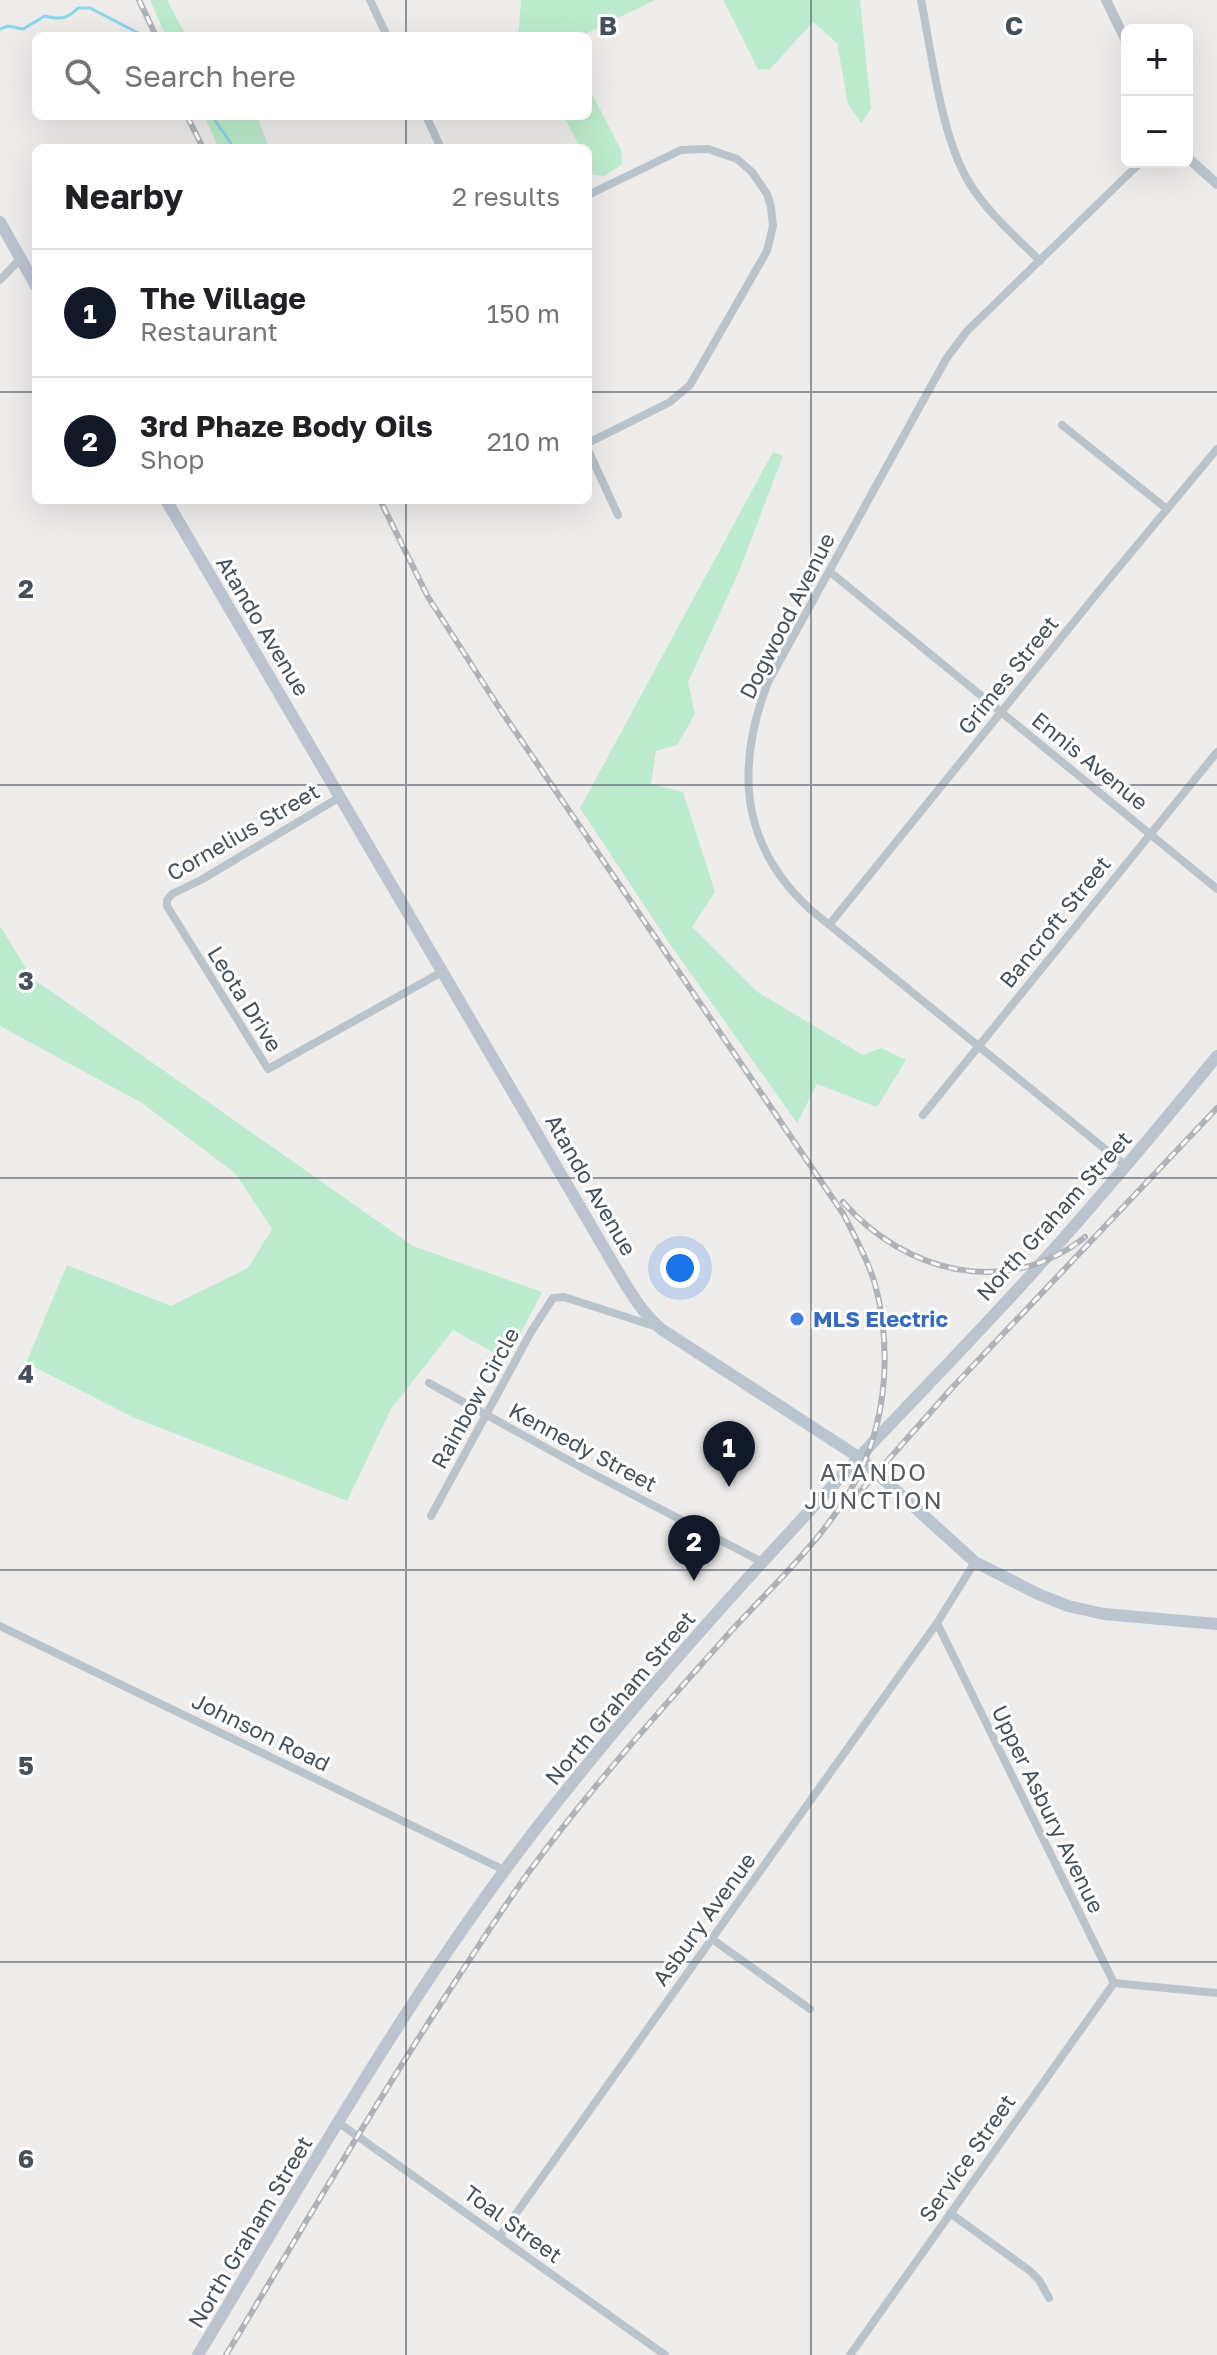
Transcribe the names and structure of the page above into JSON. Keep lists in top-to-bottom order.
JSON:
{
  "streets": {
    "main road": ["Atando Avenue", "North Graham Street"],
    "street": [
      "Dogwood Avenue",
      "Grimes Street",
      "Ennis Avenue",
      "Cornelius Street",
      "Bancroft Street",
      "Leota Drive",
      "Rainbow Circle",
      "Kennedy Street",
      "Johnson Road",
      "Upper Asbury Avenue",
      "Asbury Avenue",
      "Service Street",
      "Toal Street"
    ]
  },
  "crossings": [
    ["Dogwood Avenue", "Grimes Street"],
    ["Dogwood Avenue", "Ennis Avenue"],
    ["Dogwood Avenue", "Bancroft Street"],
    ["Dogwood Avenue", "North Graham Street"],
    ["Atando Avenue", "Cornelius Street"],
    ["Atando Avenue", "Leota Drive"],
    ["Atando Avenue", "North Graham Street"],
    ["Atando Avenue", "Rainbow Circle"],
    ["Grimes Street", "Ennis Avenue"],
    ["Ennis Avenue", "Bancroft Street"],
    ["Cornelius Street", "Leota Drive"],
    ["North Graham Street", "Kennedy Street"],
    ["North Graham Street", "Johnson Road"],
    ["North Graham Street", "Toal Street"],
    ["Rainbow Circle", "Kennedy Street"],
    ["Upper Asbury Avenue", "Asbury Avenue"],
    ["Upper Asbury Avenue", "Service Street"],
    ["Asbury Avenue", "Toal Street"]
  ],
  "districts": ["ATANDO JUNCTION"],
  "places": ["MLS Electric"],
  "page": {
    "map_buttons": ["+", "−"],
    "search": "Search here",
    "heading": ["Nearby", "2 results"],
    "list": [
      {
        "mark": "1",
        "name": "The Village",
        "note": "Restaurant",
        "value": "150 m"
      },
      {
        "mark": "2",
        "name": "3rd Phaze Body Oils",
        "note": "Shop",
        "value": "210 m"
      }
    ],
    "pins": ["1", "2"]
  },
  "grid": {
    "columns": ["B", "C"],
    "rows": [
      "2",
      "3",
      "4",
      "5",
      "6"
    ]
  }
}
